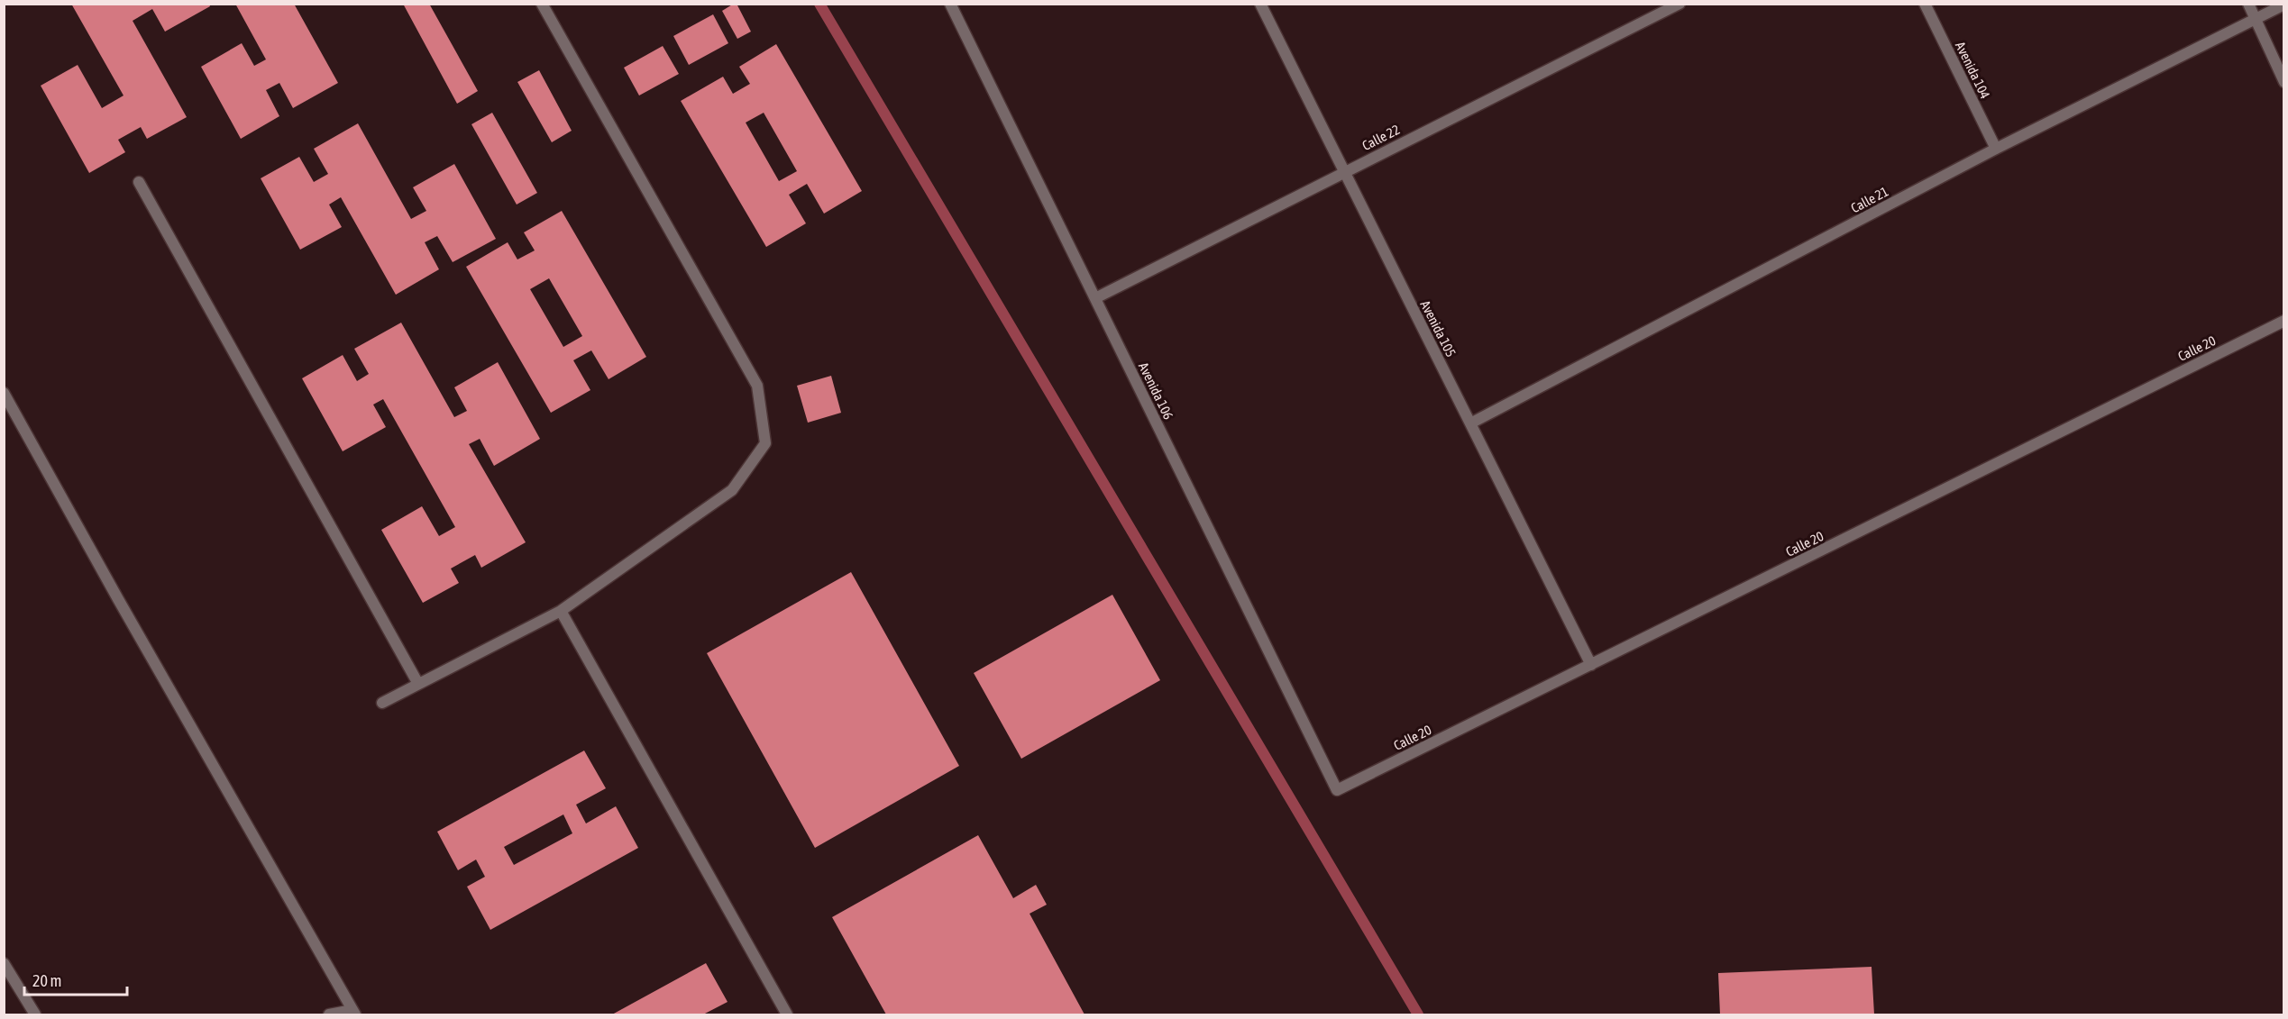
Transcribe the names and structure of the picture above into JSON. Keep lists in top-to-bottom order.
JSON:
{
  "streets": {
    "street": [
      "Avenida 104",
      "Calle 22",
      "Calle 21",
      "Avenida 105",
      "Calle 20",
      "Avenida 106"
    ]
  },
  "crossings": [
    ["Avenida 104", "Calle 21"],
    ["Calle 22", "Avenida 105"],
    ["Calle 22", "Avenida 106"],
    ["Calle 21", "Avenida 105"],
    ["Avenida 105", "Calle 20"],
    ["Calle 20", "Avenida 106"]
  ],
  "scale_bar": "20 m"
}
